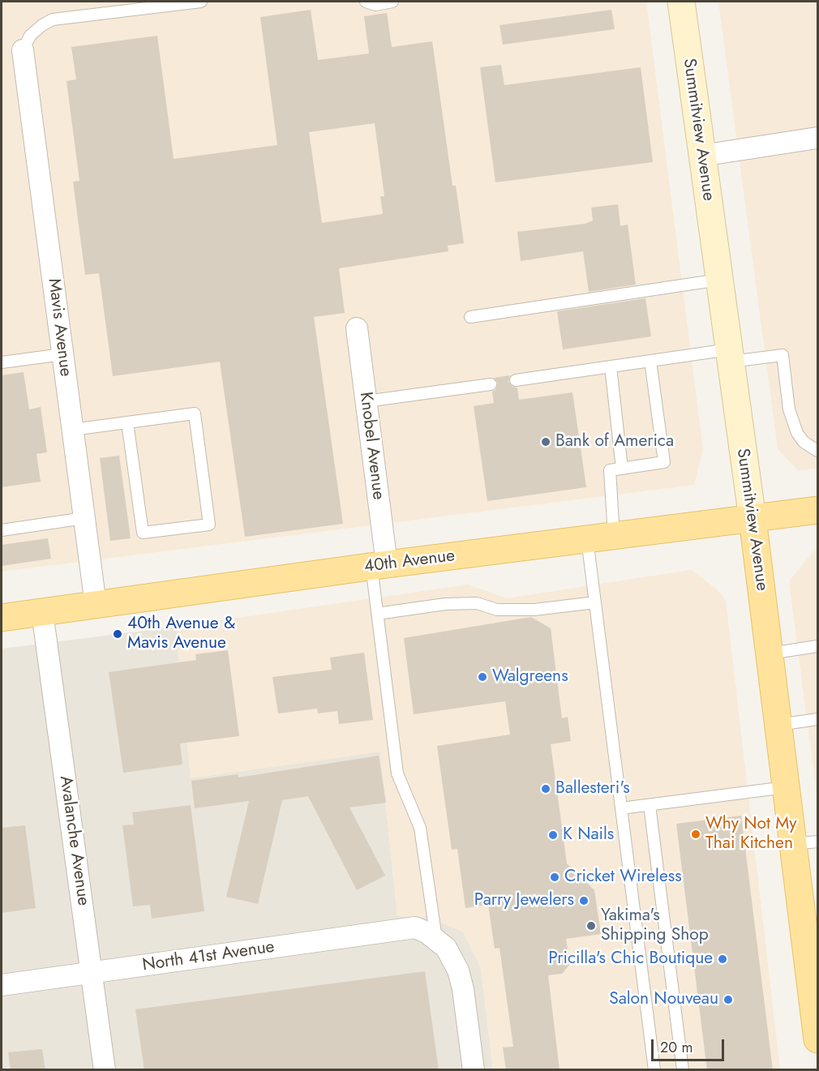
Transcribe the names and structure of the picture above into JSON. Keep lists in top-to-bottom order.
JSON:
{
  "streets": {
    "main road": ["Summitview Avenue", "40th Avenue"],
    "street": [
      "Mavis Avenue",
      "Knobel Avenue",
      "Avalanche Avenue",
      "North 41st Avenue"
    ]
  },
  "crossings": [
    ["Summitview Avenue", "40th Avenue"],
    ["Mavis Avenue", "40th Avenue"],
    ["Knobel Avenue", "40th Avenue"],
    ["40th Avenue", "Avalanche Avenue"],
    ["Avalanche Avenue", "North 41st Avenue"]
  ],
  "places": [
    "Bank of America",
    "40th Avenue & Mavis Avenue",
    "Walgreens",
    "Ballesteri's",
    "Why Not My Thai Kitchen",
    "K Nails",
    "Cricket Wireless",
    "Parry Jewelers",
    "Yakima's Shipping Shop",
    "Pricilla's Chic Boutique",
    "Salon Nouveau"
  ],
  "scale_bar": "20 m"
}
